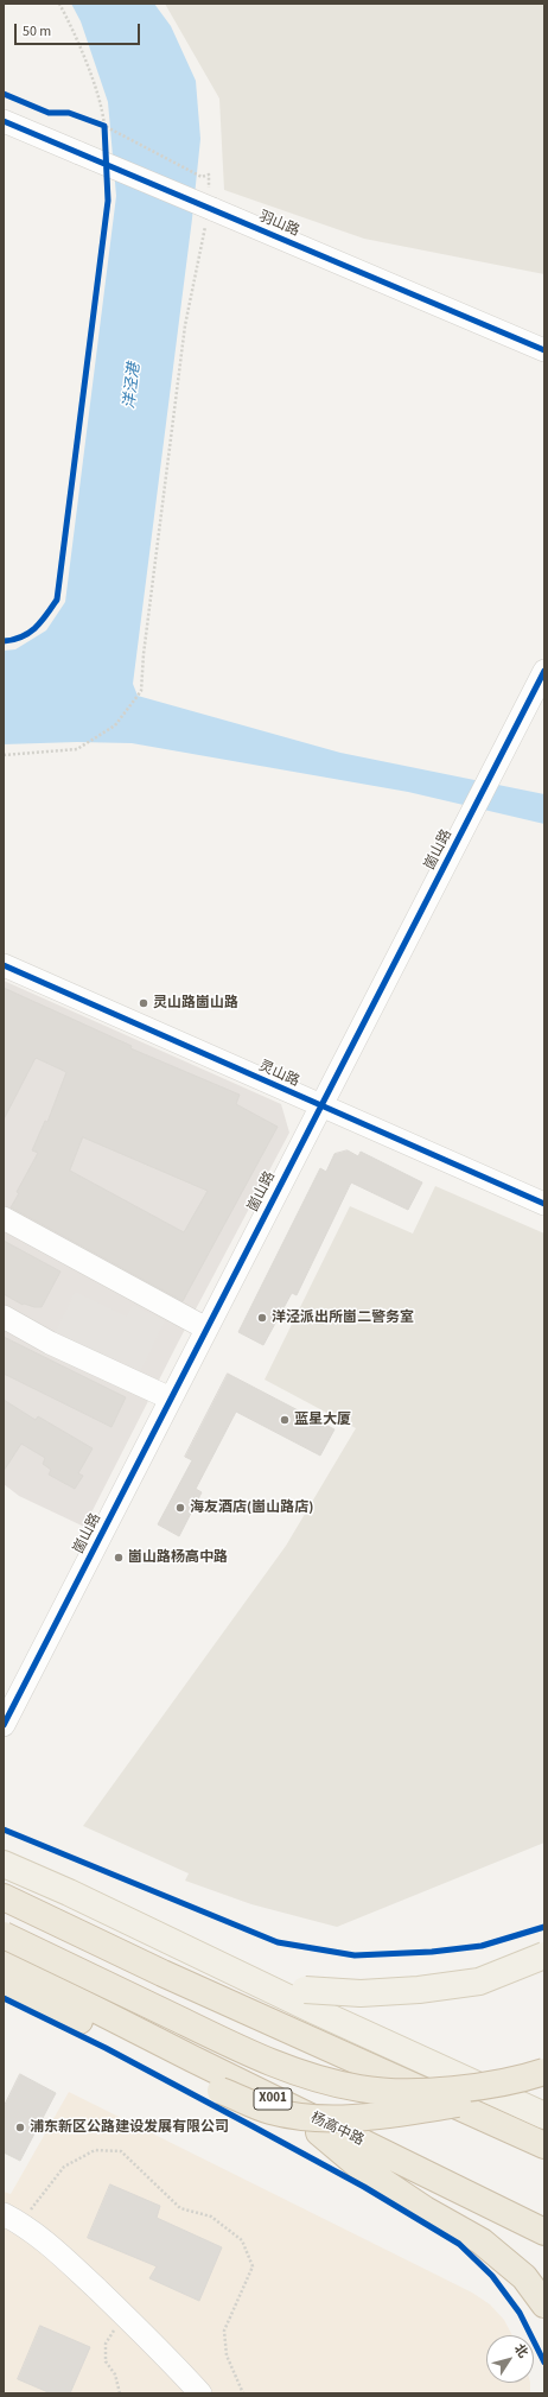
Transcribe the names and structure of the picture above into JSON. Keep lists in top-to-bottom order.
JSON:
{
  "streets": {
    "highway": ["X001", "杨高中路"],
    "street": ["羽山路", "崮山路", "灵山路"]
  },
  "crossings": [
    ["崮山路", "灵山路"]
  ],
  "water": ["洋泾港"],
  "places": [
    "灵山路崮山路",
    "洋泾派出所崮二警务室",
    "蓝星大厦",
    "海友酒店(崮山路店)",
    "崮山路杨高中路",
    "浦东新区公路建设发展有限公司"
  ],
  "scale_bar": "50 m",
  "north": "top right"
}
